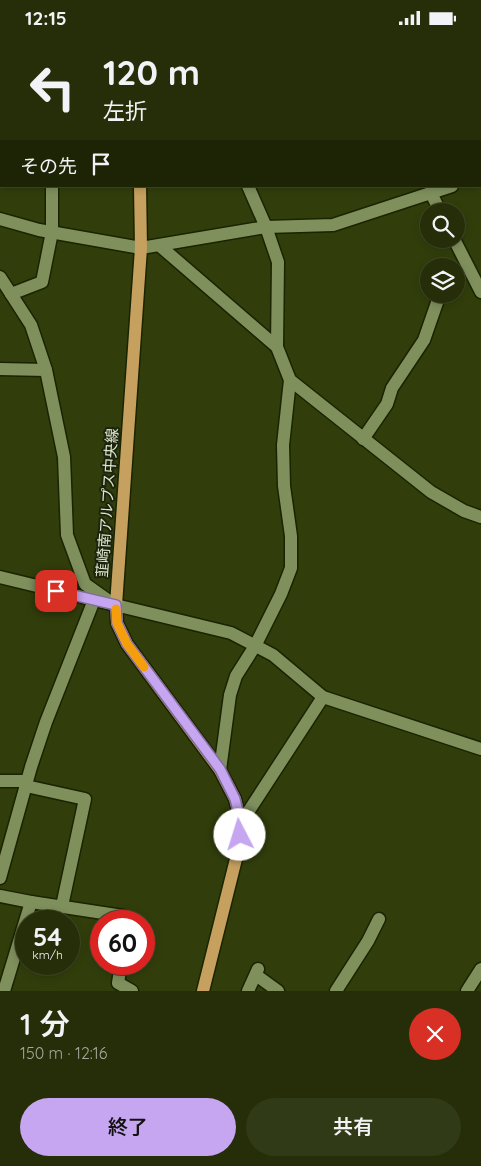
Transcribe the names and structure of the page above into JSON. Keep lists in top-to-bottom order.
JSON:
{
  "streets": {
    "main road": ["韮崎南アルプス中央線"]
  },
  "page": {
    "status": "12:15",
    "turn": ["120 m", "左折"],
    "then": "その先",
    "speed": "54 km/h",
    "limit": "60",
    "heading": ["1 分", "150 m · 12:16"],
    "buttons": ["終了", "共有"]
  }
}
